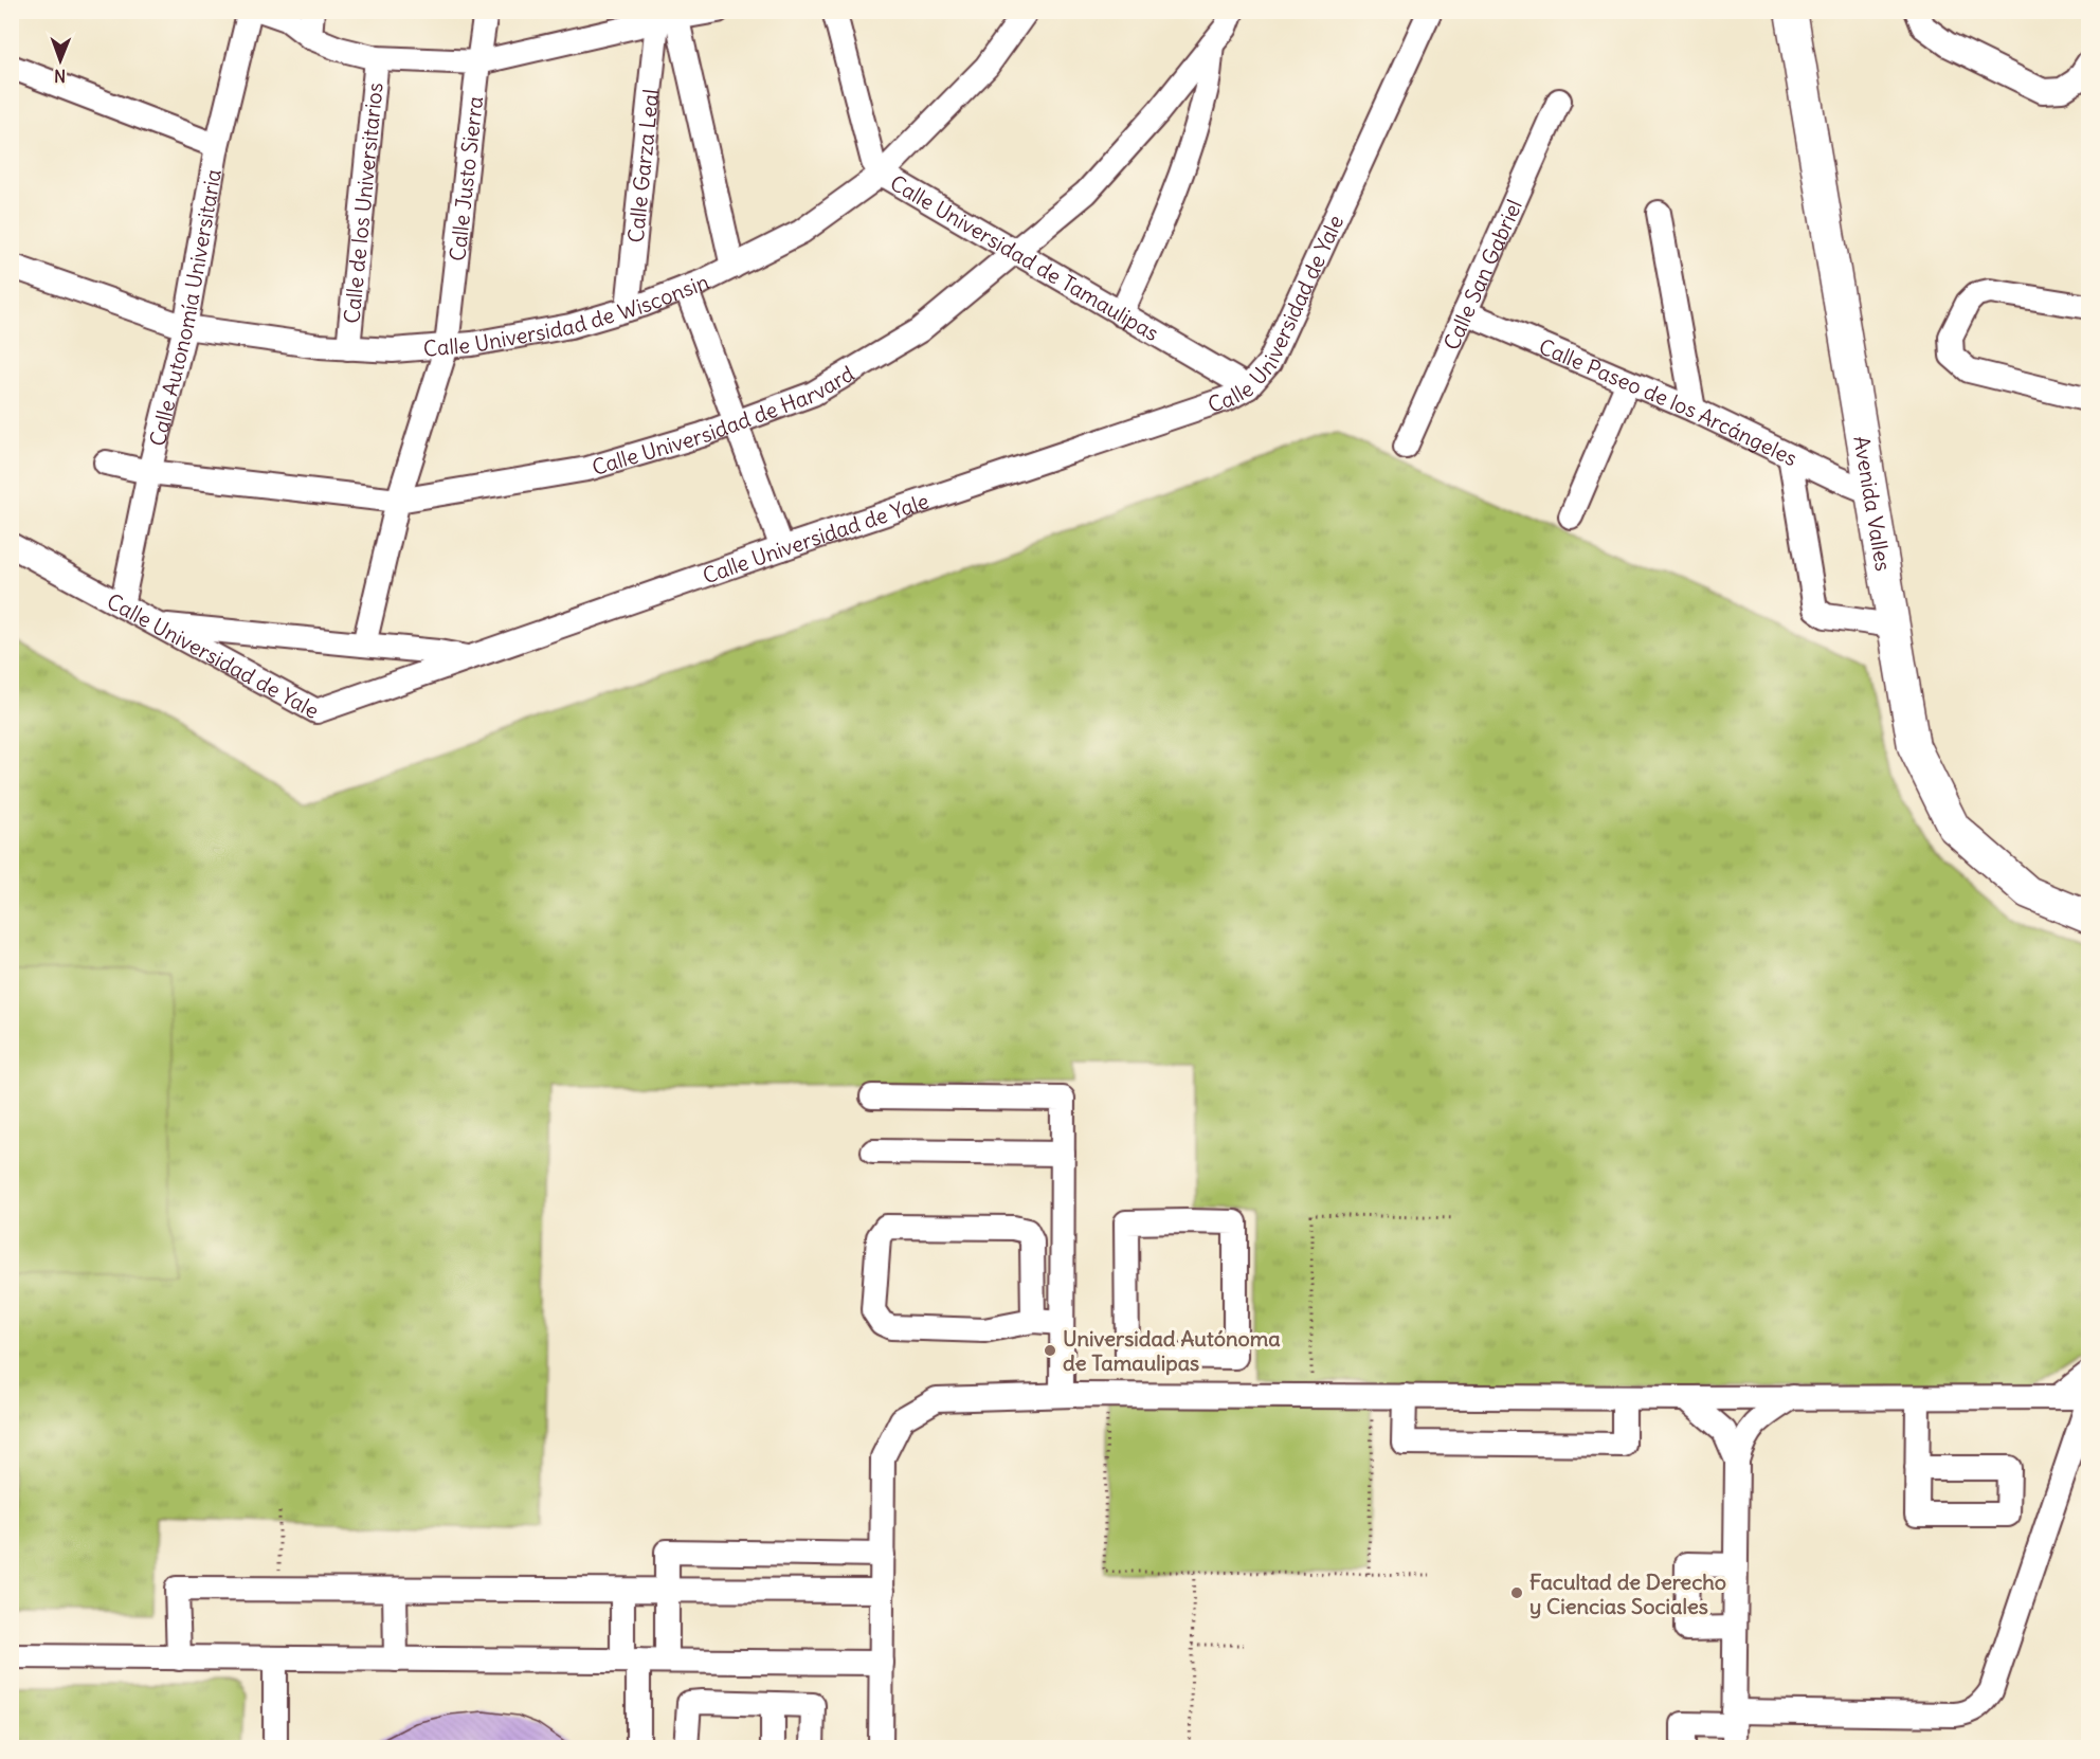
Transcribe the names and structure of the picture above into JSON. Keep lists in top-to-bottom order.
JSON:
{
  "streets": {
    "main road": ["Avenida Valles"],
    "street": [
      "Calle Garza Leal",
      "Calle Justo Sierra",
      "Calle de los Universitarios",
      "Calle Universidad de Tamaulipas",
      "Calle San Gabriel",
      "Calle Universidad de Yale",
      "Calle Autonomía Universitaria",
      "Calle Universidad de Wisconsin",
      "Calle Paseo de los Arcángeles",
      "Calle Universidad de Harvard"
    ]
  },
  "crossings": [
    ["Calle Garza Leal", "Calle Universidad de Wisconsin"],
    ["Calle Justo Sierra", "Calle Universidad de Wisconsin"],
    ["Calle Justo Sierra", "Calle Universidad de Harvard"],
    ["Calle de los Universitarios", "Calle Universidad de Wisconsin"],
    ["Calle Universidad de Tamaulipas", "Calle Universidad de Yale"],
    ["Calle Universidad de Tamaulipas", "Calle Universidad de Wisconsin"],
    ["Calle Universidad de Tamaulipas", "Calle Universidad de Harvard"],
    ["Calle San Gabriel", "Calle Paseo de los Arcángeles"],
    ["Calle Universidad de Yale", "Calle Autonomía Universitaria"],
    ["Calle Autonomía Universitaria", "Calle Universidad de Wisconsin"],
    ["Calle Autonomía Universitaria", "Calle Universidad de Harvard"],
    ["Calle Paseo de los Arcángeles", "Avenida Valles"]
  ],
  "places": ["Universidad Autónoma de Tamaulipas", "Facultad de Derecho y Ciencias Sociales"],
  "north": "bottom"
}
